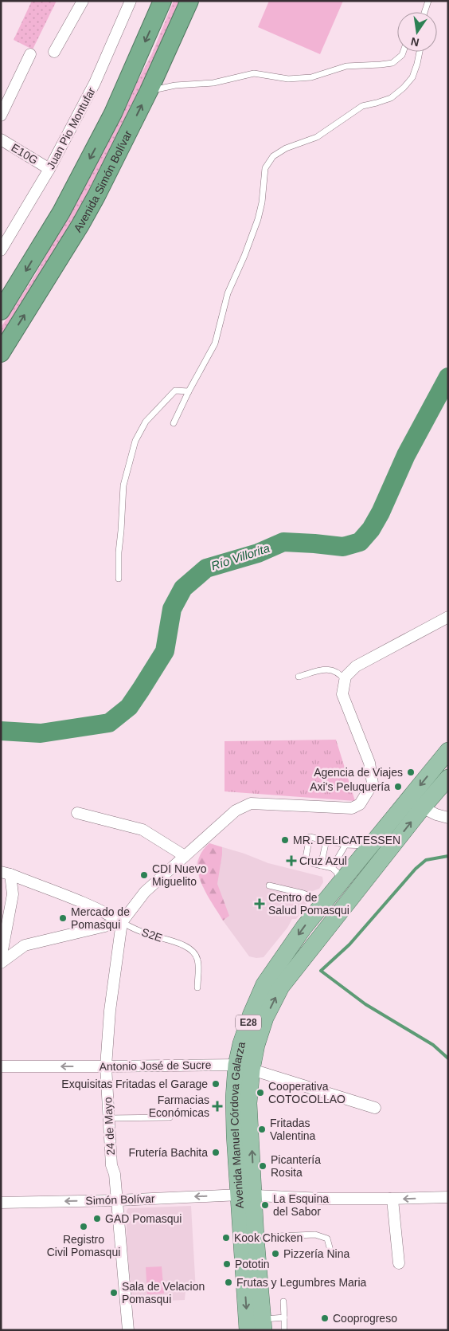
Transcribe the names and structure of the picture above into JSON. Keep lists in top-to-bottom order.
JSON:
{
  "streets": {
    "highway": ["Avenida Simón Bolívar"],
    "main road": ["E28", "Avenida Manuel Córdova Galarza"],
    "street": [
      "Juan Pio Montufar",
      "E10G",
      "S2E",
      "Antonio José de Sucre",
      "24 de Mayo",
      "Simón Bolívar"
    ]
  },
  "crossings": [
    ["Juan Pio Montufar", "E10G"],
    ["S2E", "24 de Mayo"],
    ["Antonio José de Sucre", "24 de Mayo"],
    ["Antonio José de Sucre", "Avenida Manuel Córdova Galarza"],
    ["24 de Mayo", "Simón Bolívar"],
    ["Avenida Manuel Córdova Galarza", "Simón Bolívar"]
  ],
  "one_way": ["Simón Bolívar"],
  "water": ["Río Villorita"],
  "places": {
    "other": [
      "Agencia de Viajes",
      "Axi's Peluquería",
      "MR. DELICATESSEN",
      "CDI Nuevo Miguelito",
      "Mercado de Pomasqui",
      "Exquisitas Fritadas el Garage",
      "Cooperativa COTOCOLLAO",
      "Fritadas Valentina",
      "Frutería Bachita",
      "Picantería Rosita",
      "La Esquina del Sabor",
      "GAD Pomasqui",
      "Registro Civil Pomasqui",
      "Kook Chicken",
      "Pizzería Nina",
      "Pototin",
      "Frutas y Legumbres Maria",
      "Sala de Velacion Pomasqui",
      "Cooprogreso"
    ],
    "health": ["Cruz Azul", "Centro de Salud Pomasqui", "Farmacias Económicas"]
  },
  "north": "bottom"
}
